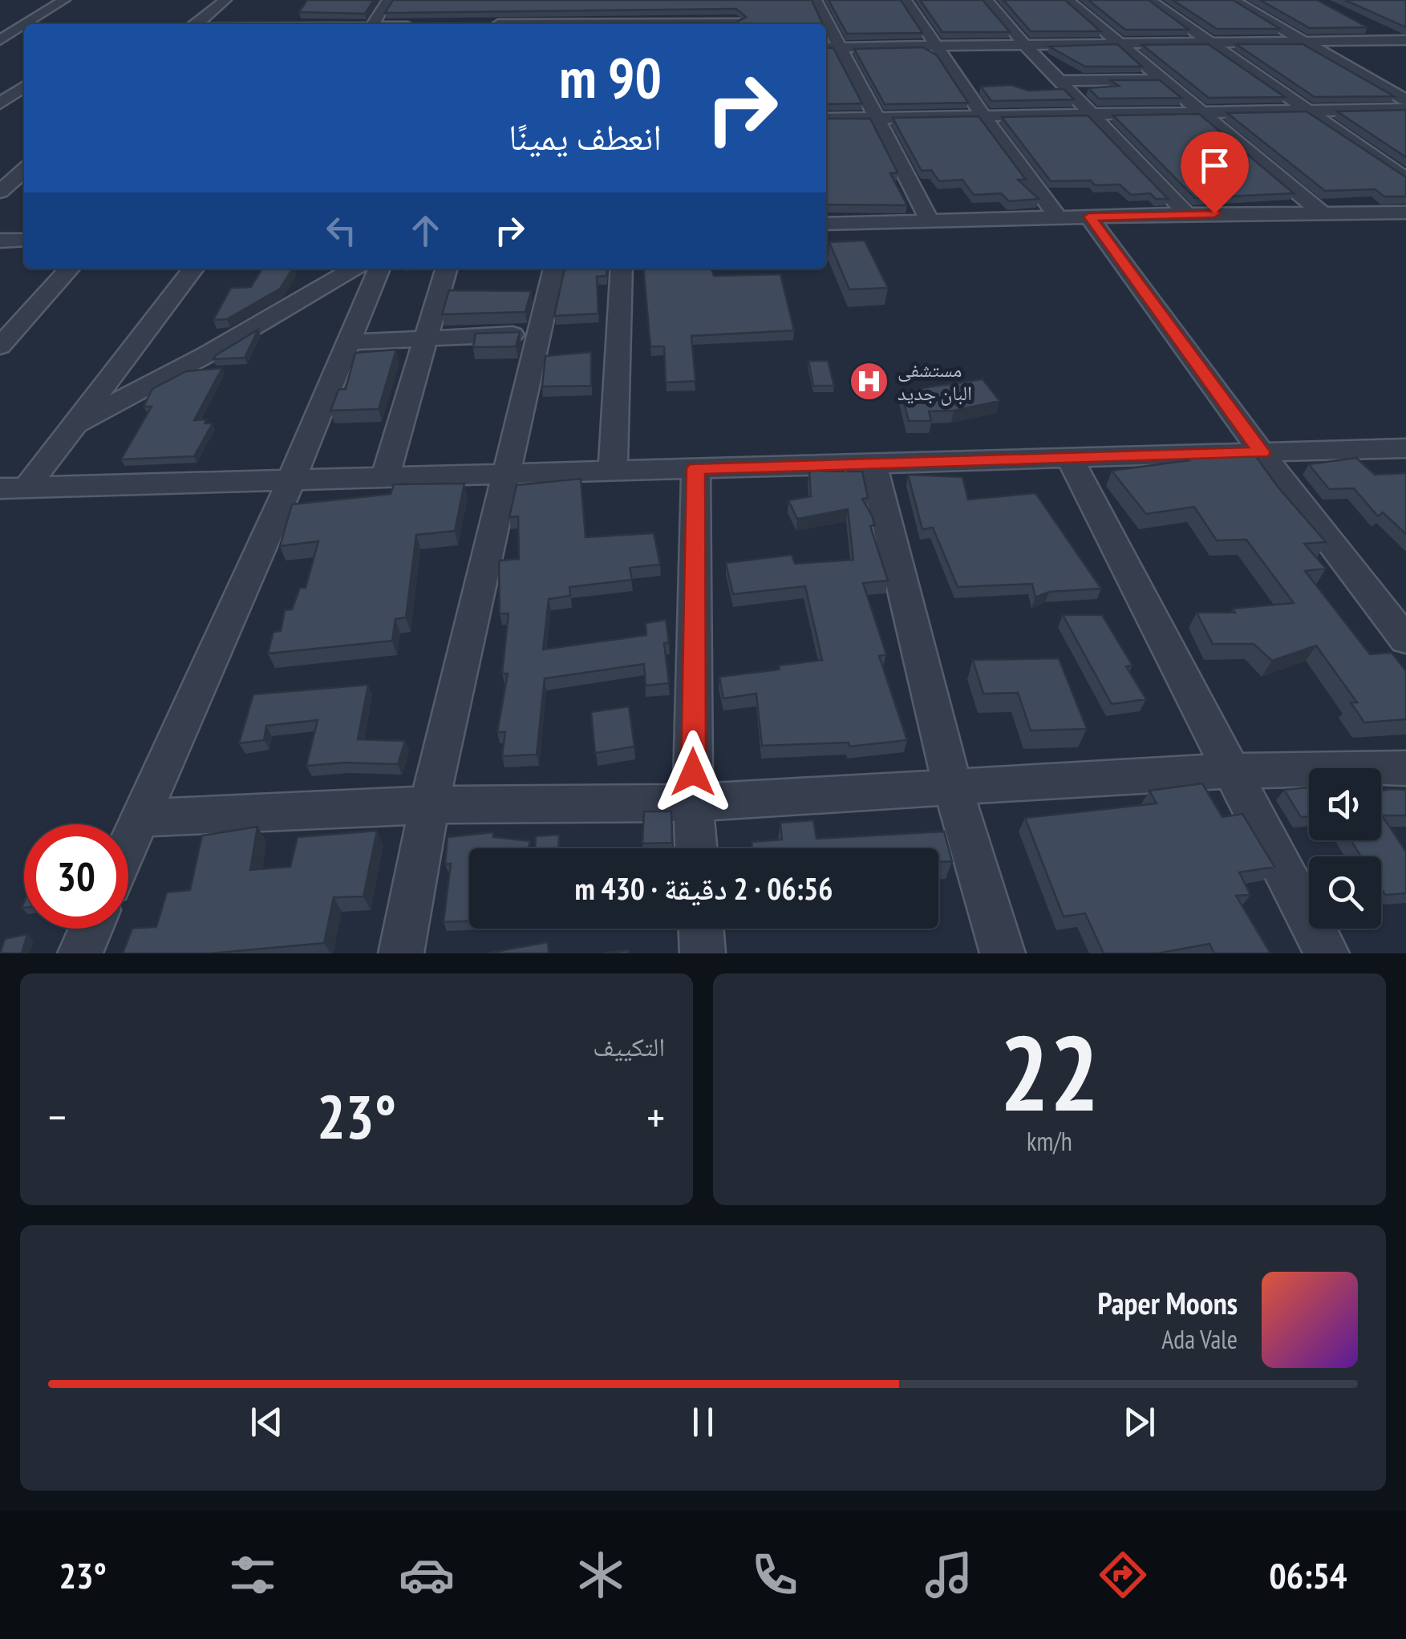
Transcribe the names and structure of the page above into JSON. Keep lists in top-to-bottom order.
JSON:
{
  "places": {
    "hospital": ["مستشفى البان جديد"]
  },
  "page": {
    "turn": ["90 m", "انعطف يمينًا"],
    "limit": "30",
    "trip": "06:56 · 2 دقيقة · 430 m",
    "tile": [
      ["22", "km/h"],
      "التكييف"
    ],
    "heat": ["−", "23°", "+"],
    "song": ["Paper Moons", "Ada Vale"],
    "tabs": ["06:54", "23°"]
  }
}
